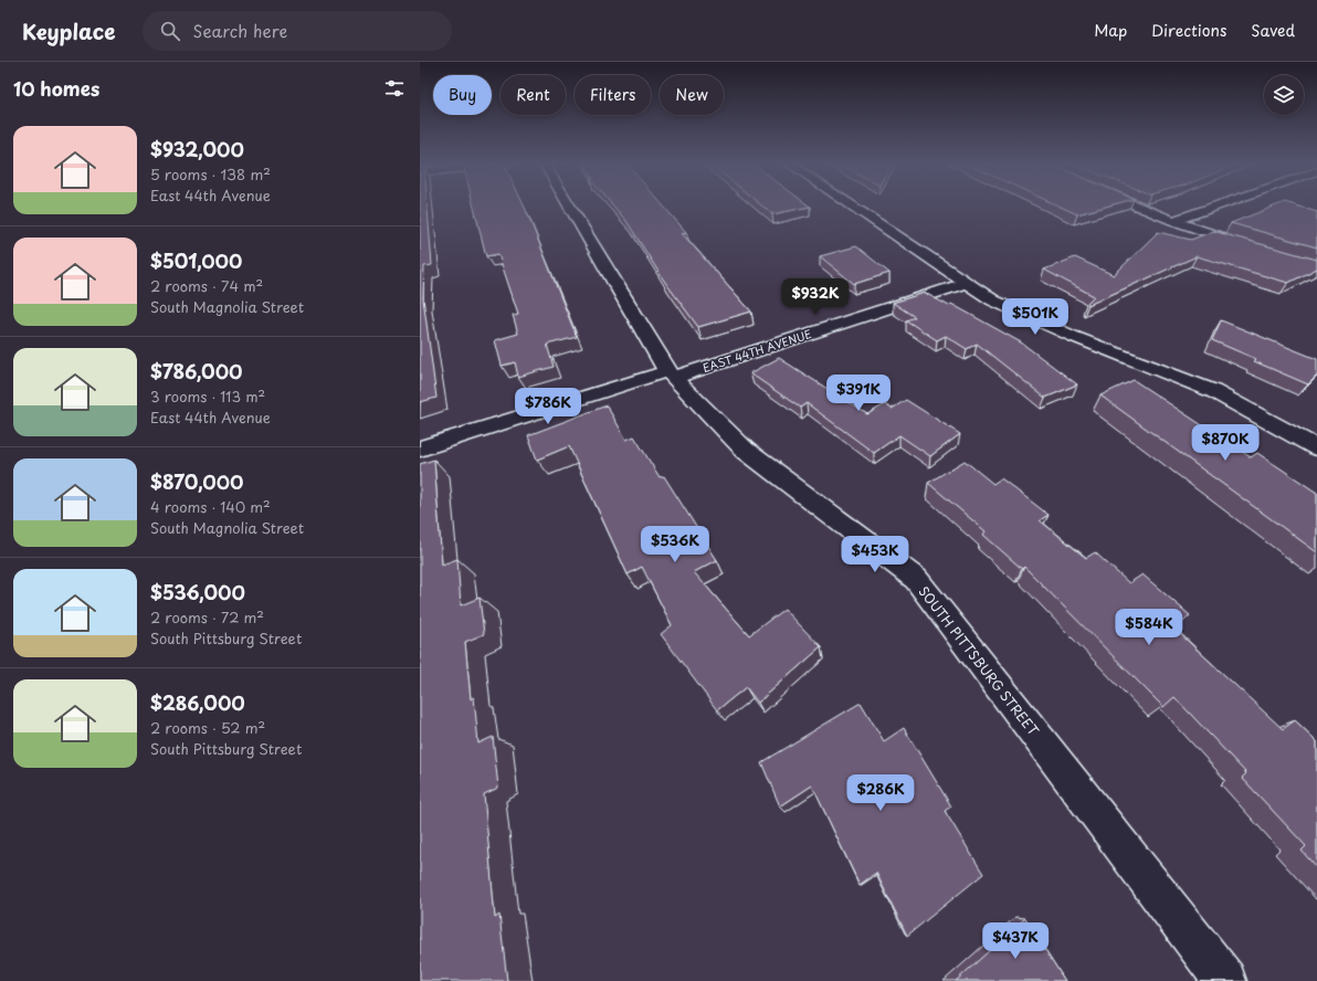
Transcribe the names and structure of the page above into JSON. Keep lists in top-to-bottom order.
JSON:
{
  "streets": {
    "street": ["EAST 44TH AVENUE", "SOUTH PITTSBURG STREET"]
  },
  "crossings": [
    ["EAST 44TH AVENUE", "SOUTH PITTSBURG STREET"]
  ],
  "page": {
    "header": "Keyplace",
    "search": "Search here",
    "nav": ["Map", "Directions", "Saved"],
    "heading": "10 homes",
    "chip": [
      "Buy",
      "Rent",
      "Filters",
      "New"
    ],
    "list": [
      {
        "name": "$932,000",
        "note": "5 rooms · 138 m² · East 44th Avenue"
      },
      {
        "name": "$501,000",
        "note": "2 rooms · 74 m² · South Magnolia Street"
      },
      {
        "name": "$786,000",
        "note": "3 rooms · 113 m² · East 44th Avenue"
      },
      {
        "name": "$870,000",
        "note": "4 rooms · 140 m² · South Magnolia Street"
      },
      {
        "name": "$536,000",
        "note": "2 rooms · 72 m² · South Pittsburg Street"
      },
      {
        "name": "$286,000",
        "note": "2 rooms · 52 m² · South Pittsburg Street"
      }
    ],
    "price": [
      "$932K",
      "$501K",
      "$391K",
      "$786K",
      "$870K",
      "$536K",
      "$453K",
      "$584K",
      "$286K",
      "$437K"
    ]
  }
}
